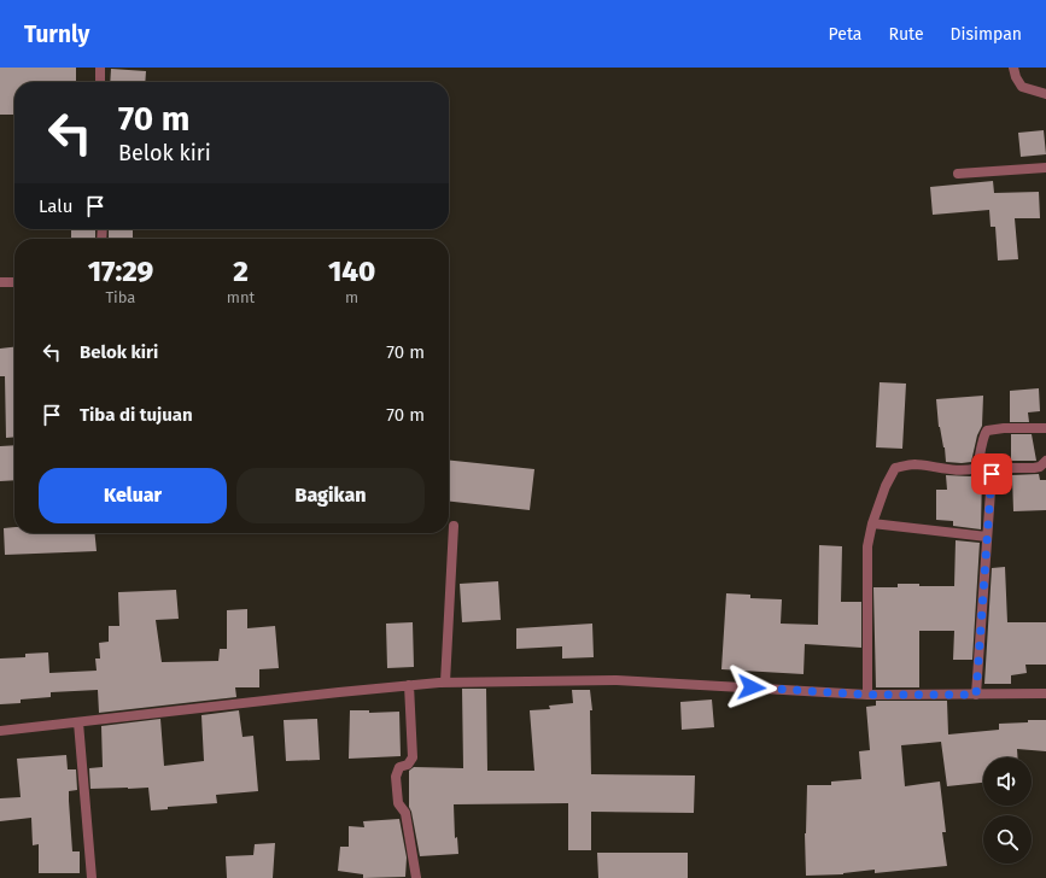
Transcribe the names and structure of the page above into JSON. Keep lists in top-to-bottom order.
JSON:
{
  "page": {
    "header": "Turnly",
    "nav": ["Peta", "Rute", "Disimpan"],
    "turn": ["70 m", "Belok kiri"],
    "then": "Lalu",
    "eta": [
      "17:29",
      "Tiba",
      "2",
      "mnt",
      "140",
      "m"
    ],
    "list": [
      {
        "name": "Belok kiri",
        "value": "70 m"
      },
      {
        "name": "Tiba di tujuan",
        "value": "70 m"
      }
    ],
    "buttons": ["Keluar", "Bagikan"]
  }
}
